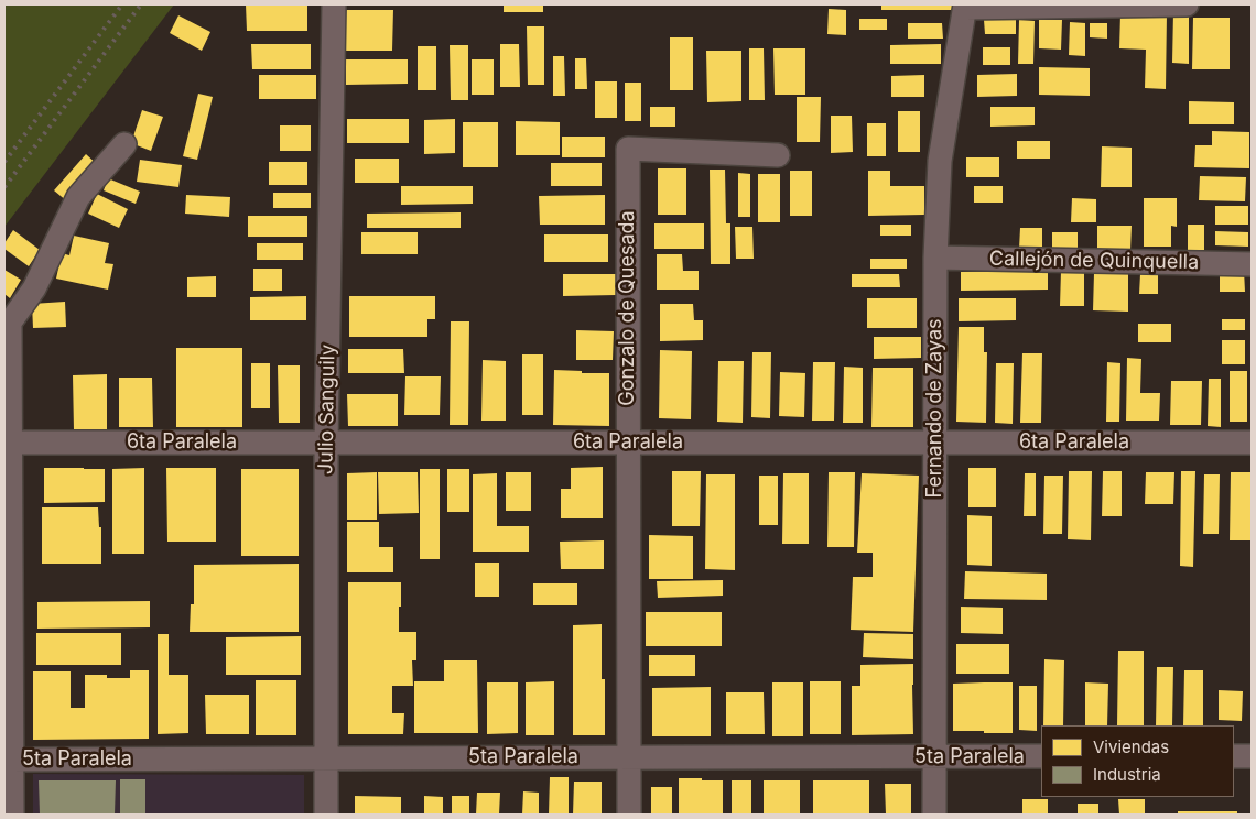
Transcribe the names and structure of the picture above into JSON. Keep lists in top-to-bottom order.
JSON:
{
  "streets": {
    "street": [
      "Callejón de Quinquella",
      "Gonzalo de Quesada",
      "Fernando de Zayas",
      "Julio Sanguily",
      "6ta Paralela",
      "5ta Paralela"
    ]
  },
  "crossings": [
    ["Callejón de Quinquella", "Fernando de Zayas"],
    ["Gonzalo de Quesada", "6ta Paralela"],
    ["Gonzalo de Quesada", "5ta Paralela"],
    ["Fernando de Zayas", "6ta Paralela"],
    ["Fernando de Zayas", "5ta Paralela"],
    ["Julio Sanguily", "6ta Paralela"],
    ["Julio Sanguily", "5ta Paralela"]
  ],
  "legend": ["Viviendas", "Industria"]
}
